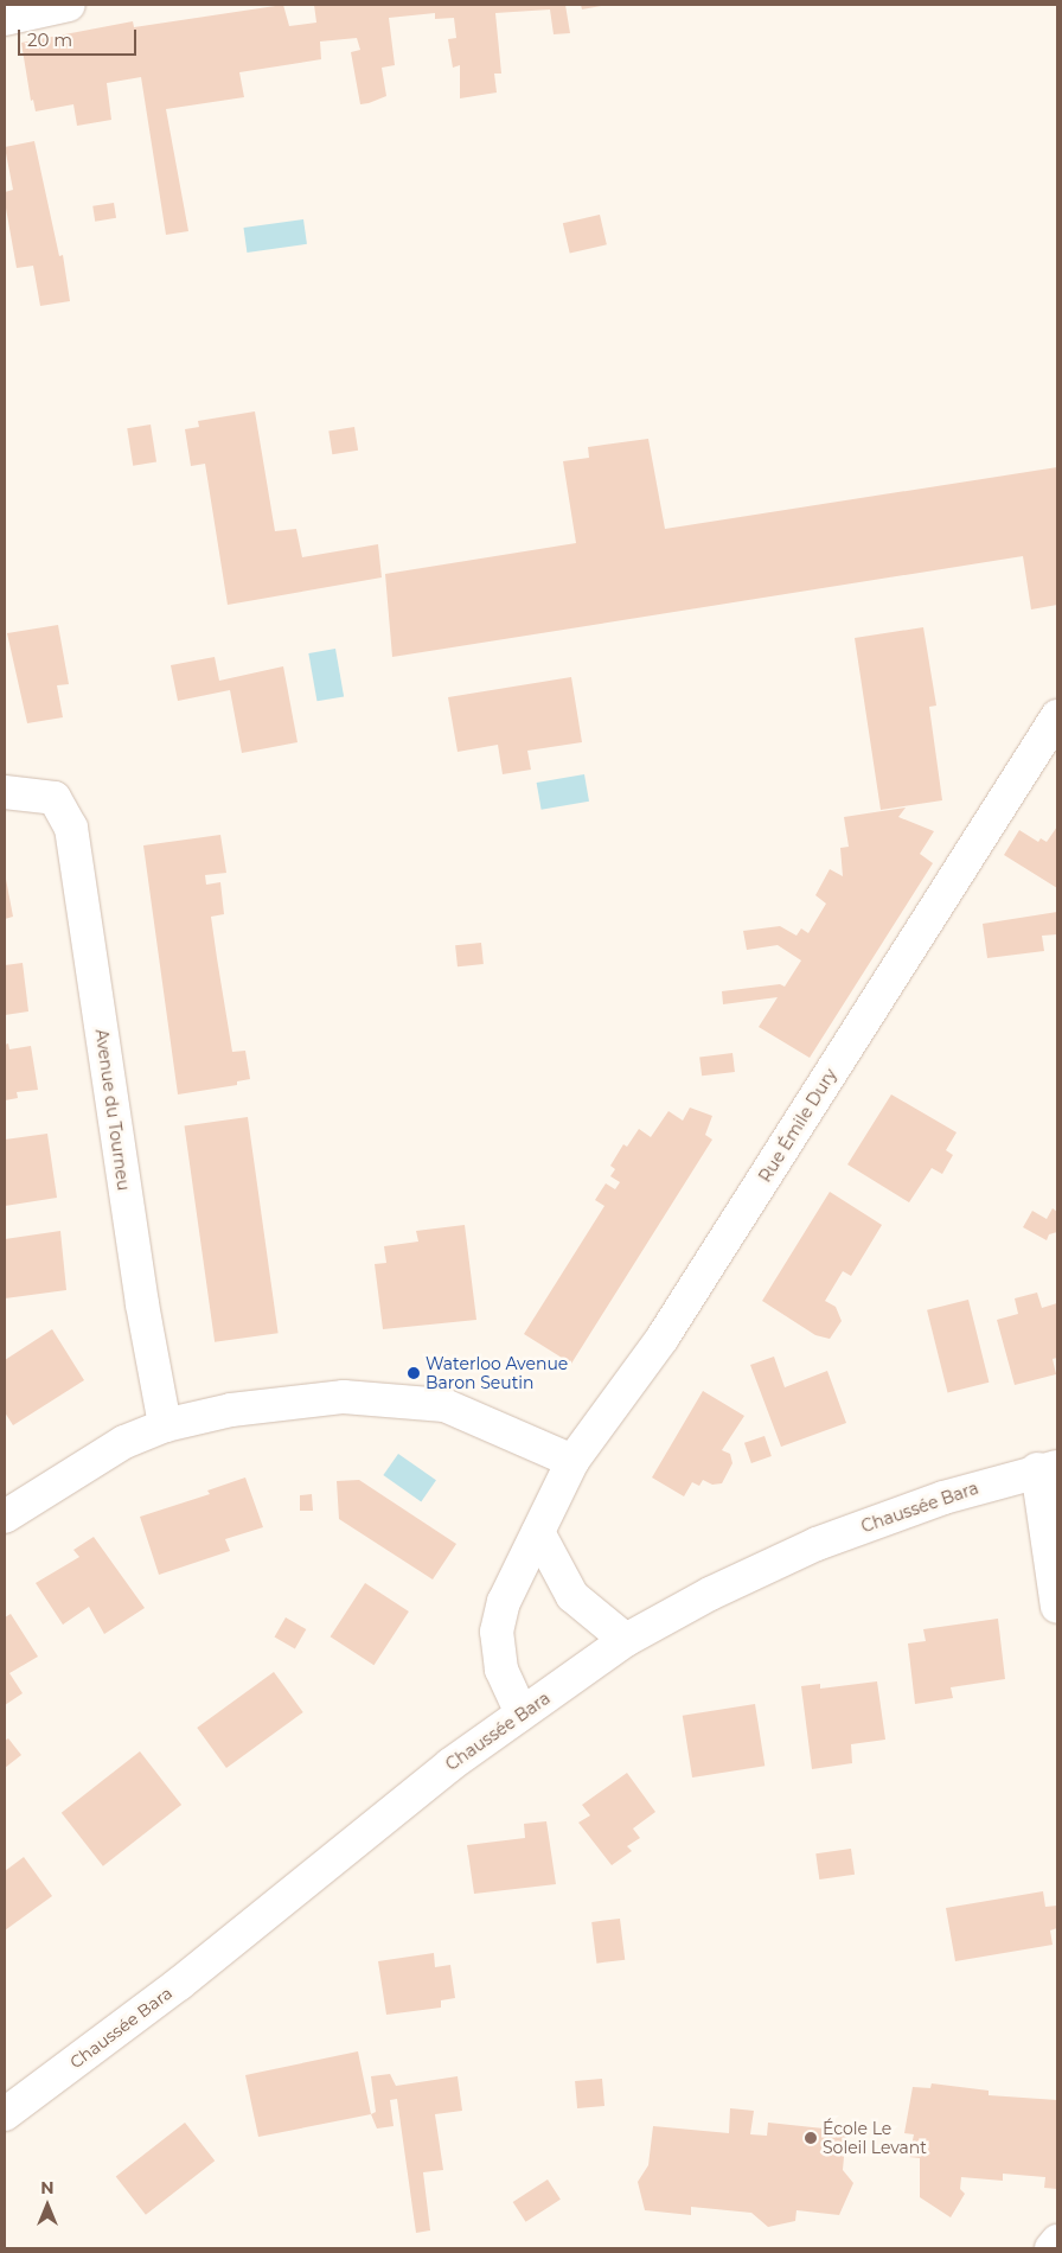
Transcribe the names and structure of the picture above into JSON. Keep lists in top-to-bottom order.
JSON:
{
  "streets": {
    "street": ["Avenue du Tourneu", "Rue Émile Dury", "Chaussée Bara"]
  },
  "crossings": [
    ["Rue Émile Dury", "Chaussée Bara"]
  ],
  "places": ["Waterloo Avenue Baron Seutin", "École Le Soleil Levant"],
  "scale_bar": "20 m",
  "north": "top"
}
